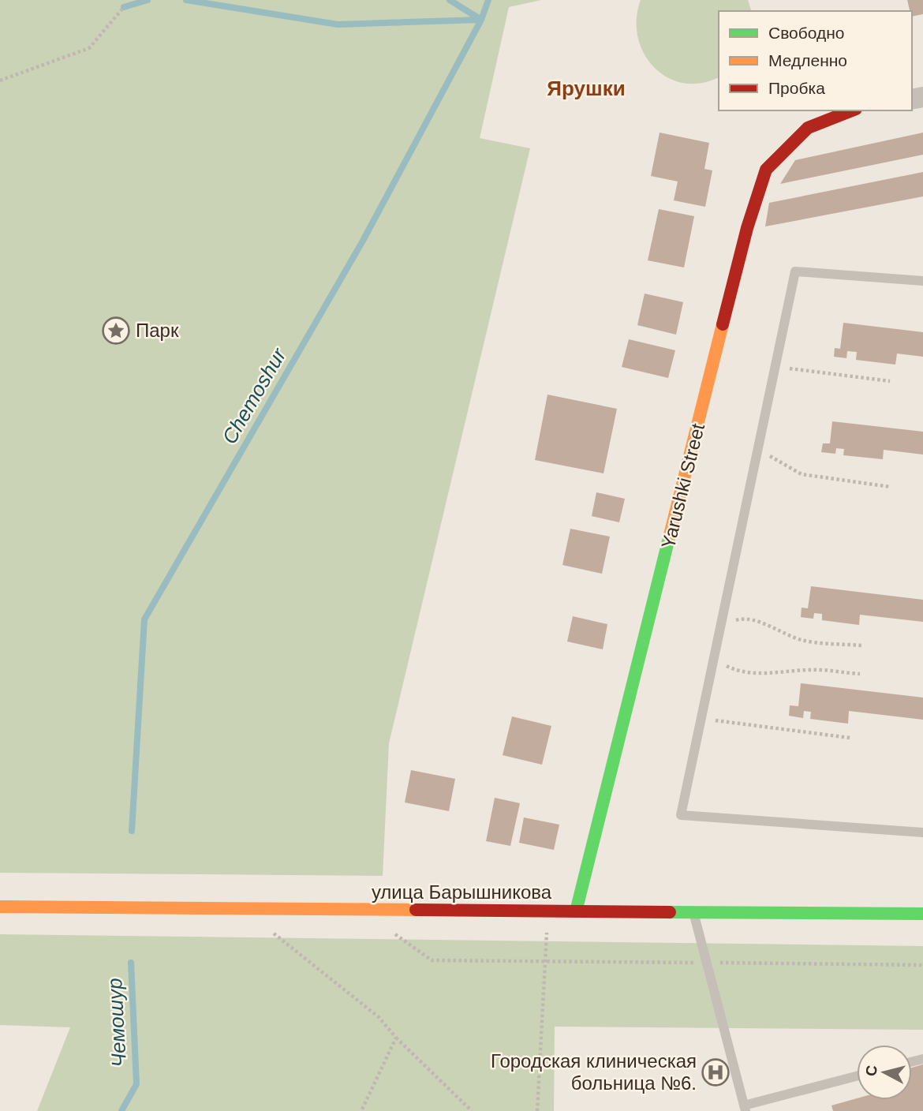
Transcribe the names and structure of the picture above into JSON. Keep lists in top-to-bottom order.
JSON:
{
  "streets": {
    "street": ["Yarushki Street", "улица Барышникова"]
  },
  "crossings": [
    ["Yarushki Street", "улица Барышникова"]
  ],
  "districts": ["Ярушки"],
  "water": ["Chemoshur", "Чемошур"],
  "places": {
    "place": ["Парк"],
    "hospital": ["Городская клиническая больница №6."]
  },
  "legend": ["Свободно", "Медленно", "Пробка"],
  "north": "left"
}
